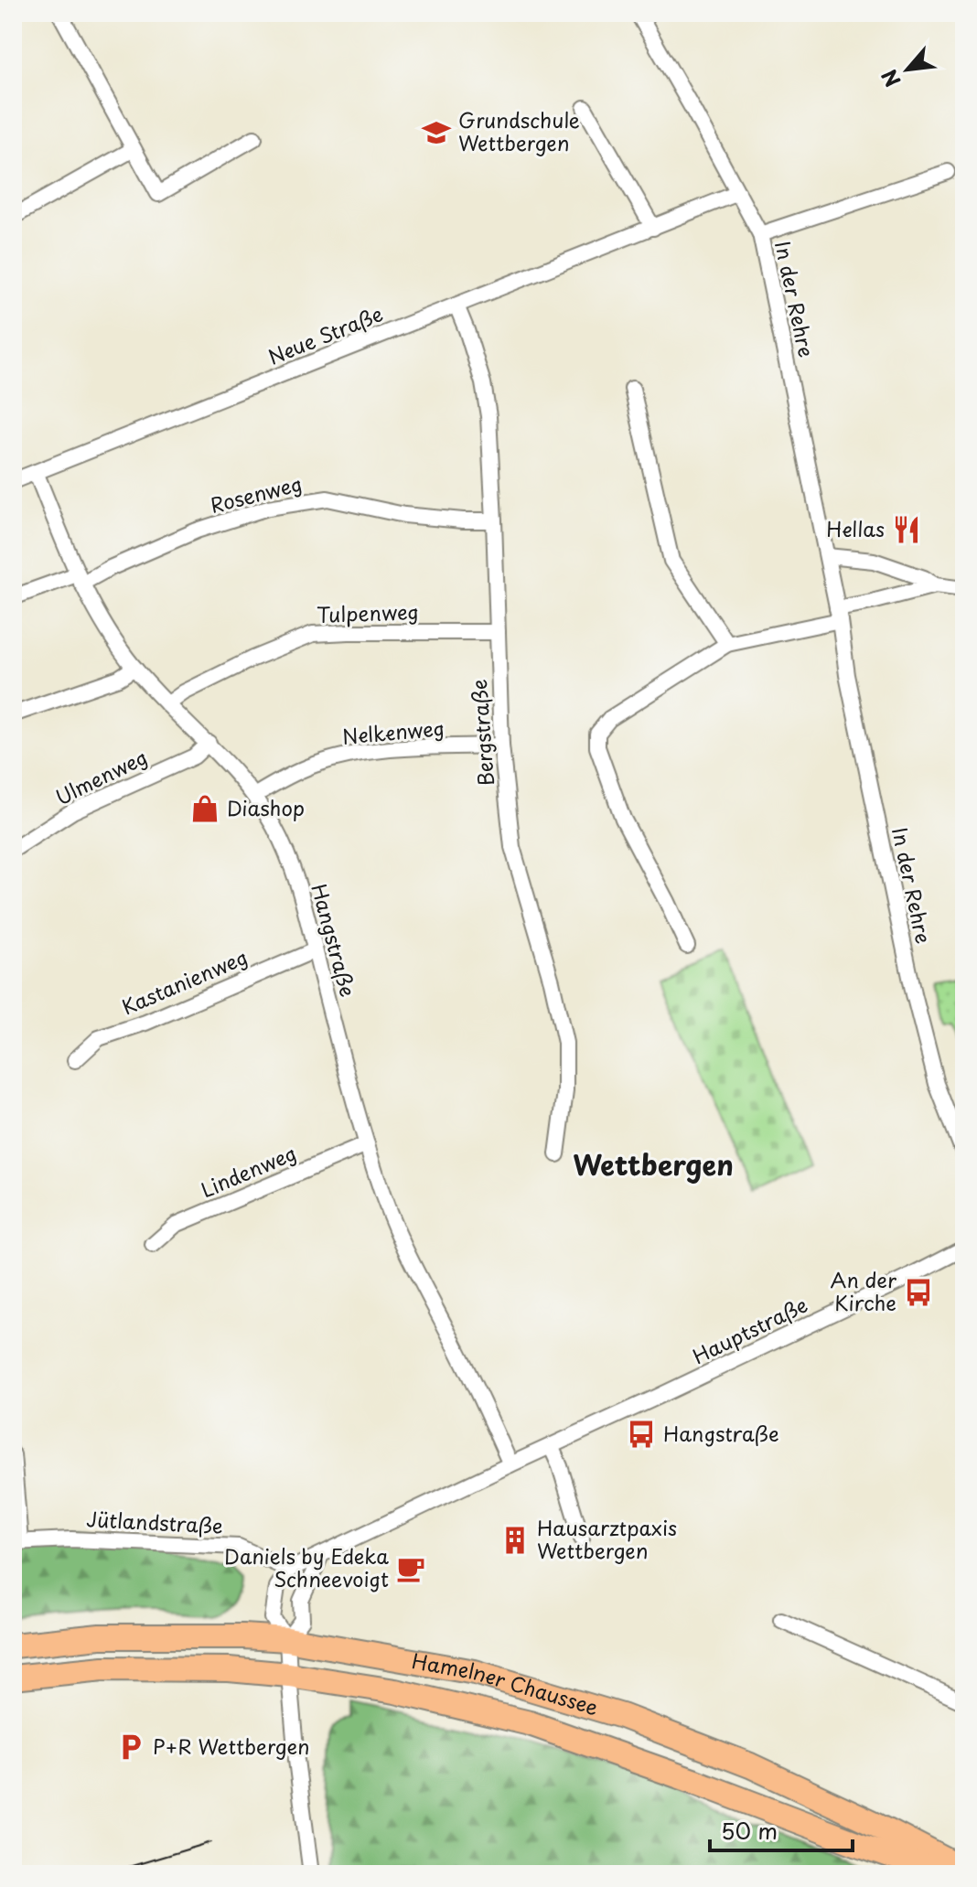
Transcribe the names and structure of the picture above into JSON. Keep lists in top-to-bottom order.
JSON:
{
  "streets": {
    "main road": ["Hamelner Chaussee"],
    "street": [
      "In der Rehre",
      "Neue Straße",
      "Rosenweg",
      "Tulpenweg",
      "Nelkenweg",
      "Bergstraße",
      "Ulmenweg",
      "Hangstraße",
      "Kastanienweg",
      "Lindenweg",
      "Hauptstraße",
      "Jütlandstraße"
    ]
  },
  "crossings": [
    ["In der Rehre", "Neue Straße"],
    ["Neue Straße", "Bergstraße"],
    ["Neue Straße", "Hangstraße"],
    ["Rosenweg", "Bergstraße"],
    ["Rosenweg", "Hangstraße"],
    ["Tulpenweg", "Bergstraße"],
    ["Tulpenweg", "Hangstraße"],
    ["Nelkenweg", "Bergstraße"],
    ["Nelkenweg", "Hangstraße"],
    ["Ulmenweg", "Hangstraße"],
    ["Hangstraße", "Kastanienweg"],
    ["Hangstraße", "Lindenweg"],
    ["Hangstraße", "Hauptstraße"],
    ["Hauptstraße", "Jütlandstraße"]
  ],
  "districts": ["Wettbergen"],
  "places": {
    "school or university": ["Grundschule Wettbergen"],
    "restaurant": ["Hellas"],
    "shop": ["Diashop"],
    "bus stop": ["An der Kirche", "Hangstraße"],
    "building": ["Hausarztpaxis Wettbergen"],
    "cafe": ["Daniels by Edeka Schneevoigt"],
    "parking": ["P+R Wettbergen"]
  },
  "scale_bar": "50 m",
  "north": "bottom left"
}
